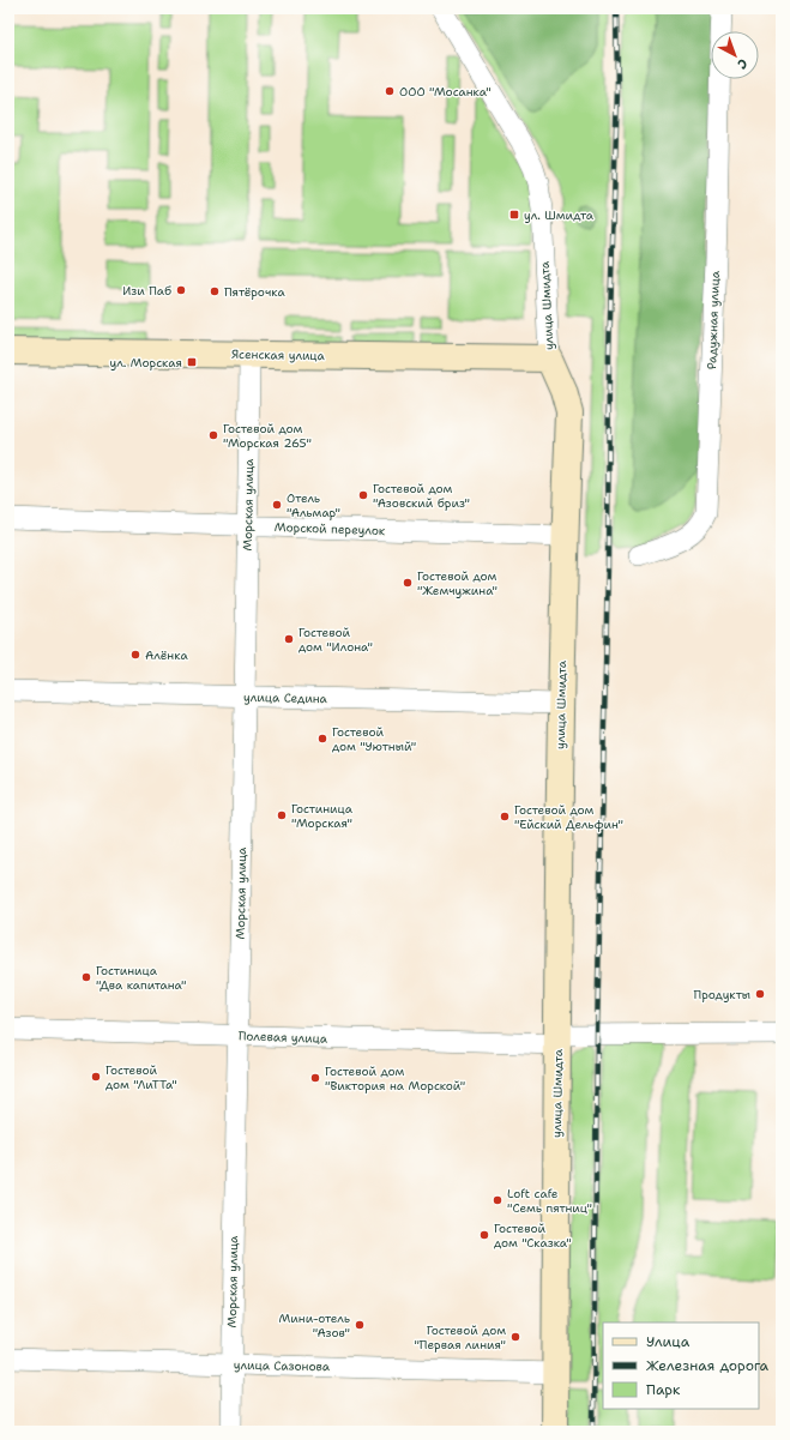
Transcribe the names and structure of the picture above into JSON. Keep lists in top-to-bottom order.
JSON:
{
  "streets": {
    "street": [
      "улица Шмидта",
      "Радужная улица",
      "Ясенская улица",
      "Морская улица",
      "Морской переулок",
      "улица Седина",
      "Полевая улица",
      "улица Сазонова"
    ]
  },
  "crossings": [
    ["улица Шмидта", "Ясенская улица"],
    ["улица Шмидта", "Морской переулок"],
    ["улица Шмидта", "улица Седина"],
    ["улица Шмидта", "Полевая улица"],
    ["улица Шмидта", "улица Сазонова"],
    ["Ясенская улица", "Морская улица"],
    ["Морская улица", "Морской переулок"],
    ["Морская улица", "улица Седина"],
    ["Морская улица", "Полевая улица"],
    ["Морская улица", "улица Сазонова"]
  ],
  "places": {
    "other": [
      "ООО \"Мосанка\"",
      "Изи Паб",
      "Пятёрочка",
      "Гостевой дом \"Морская 265\"",
      "Гостевой дом \"Азовский бриз\"",
      "Отель \"Альмар\"",
      "Гостевой дом \"Жемчужина\"",
      "Гостевой дом \"Илона\"",
      "Алёнка",
      "Гостевой дом \"Уютный\"",
      "Гостиница \"Морская\"",
      "Гостевой дом \"Ейский Дельфин\"",
      "Гостиница \"Два капитана\"",
      "Продукты",
      "Гостевой дом \"ЛиТТа\"",
      "Гостевой дом \"Виктория на Морской\"",
      "Loft cafe \"Семь пятниц\"",
      "Гостевой дом \"Сказка\"",
      "Мини-отель \"Азов\"",
      "Гостевой дом \"Первая линия\""
    ],
    "transit": ["ул. Шмидта", "ул. Морская"]
  },
  "legend": ["Улица", "Железная дорога", "Парк"],
  "north": "bottom right"
}
